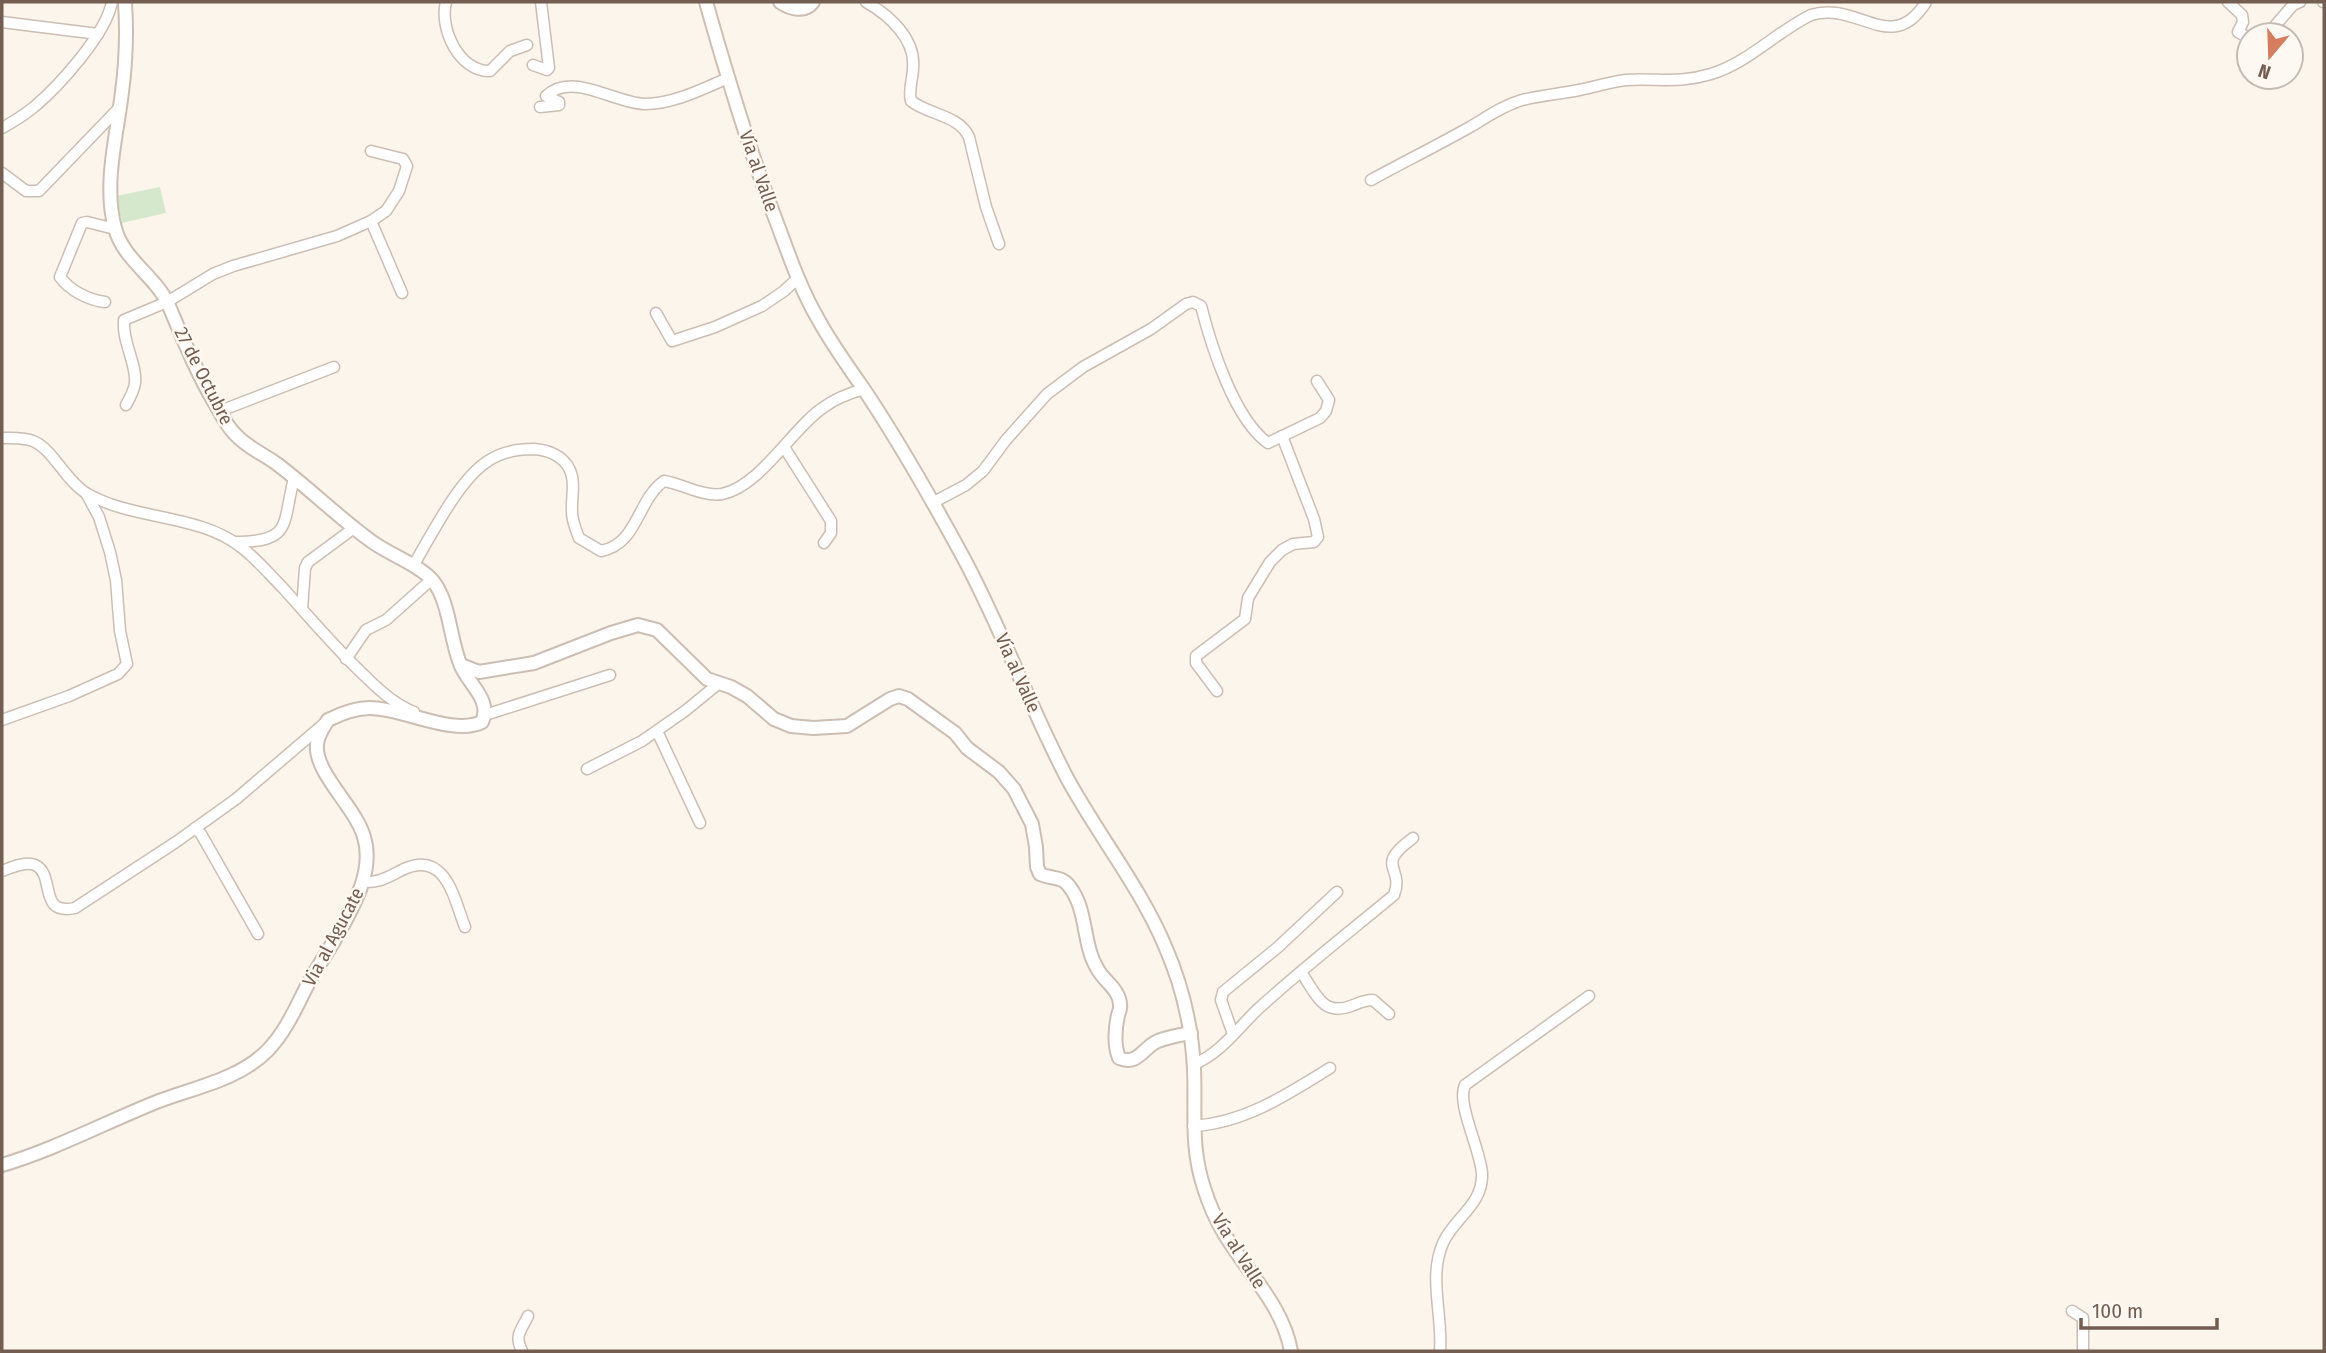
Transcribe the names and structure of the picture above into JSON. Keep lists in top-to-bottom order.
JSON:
{
  "streets": {
    "street": ["Vía al Valle", "27 de Octubre", "Via al Agucate"]
  },
  "scale_bar": "100 m",
  "north": "bottom"
}
